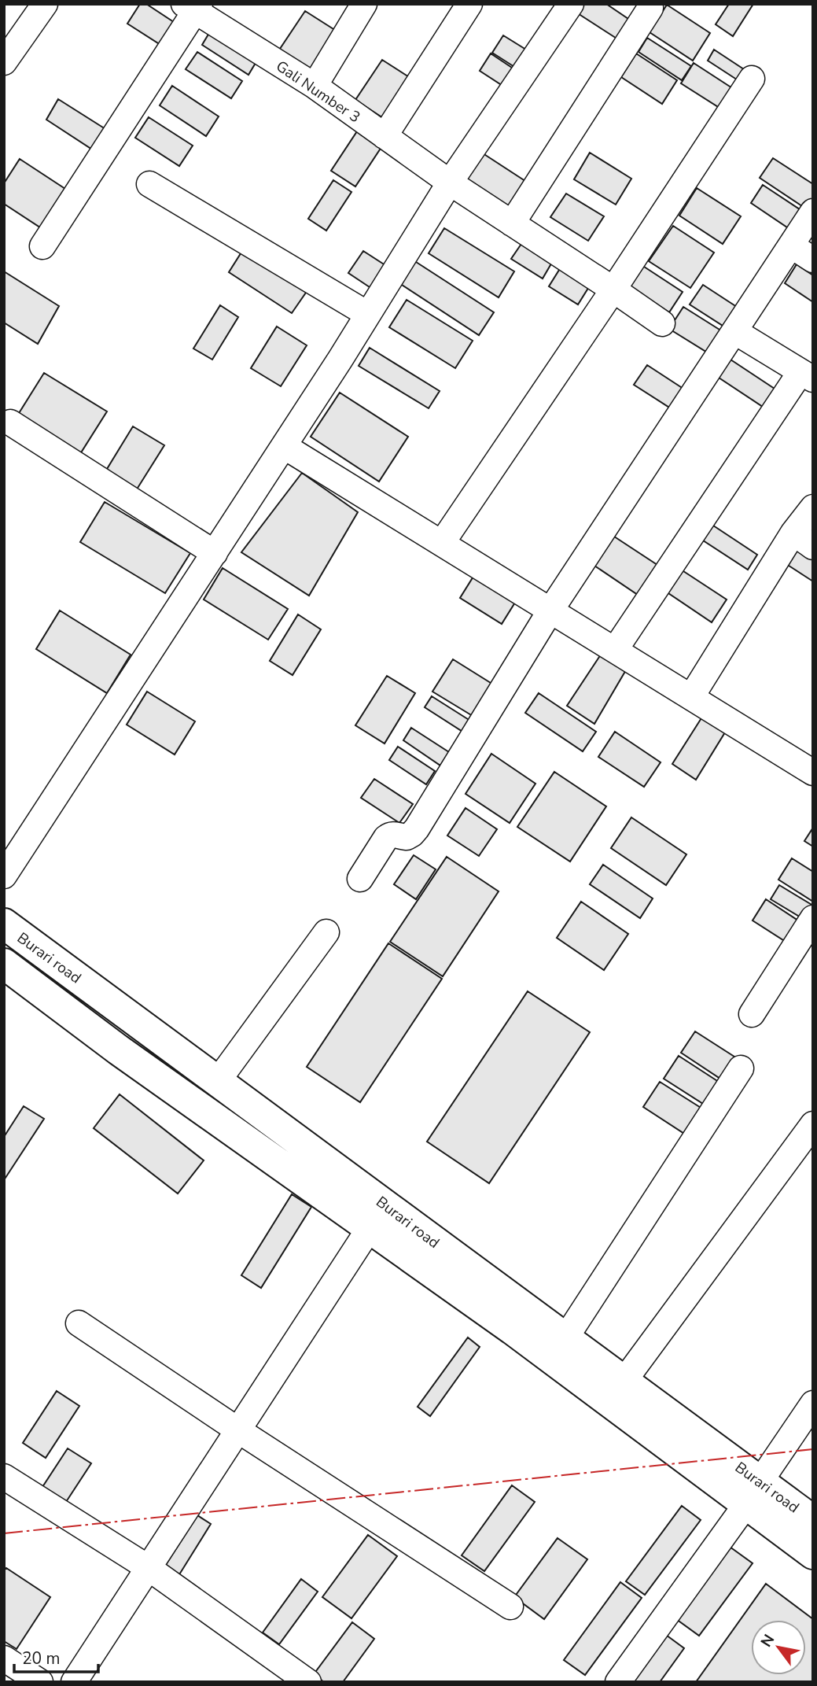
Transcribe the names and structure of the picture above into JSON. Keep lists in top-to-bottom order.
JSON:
{
  "streets": {
    "main road": ["Burari road"],
    "street": ["Gali Number 3"]
  },
  "scale_bar": "20 m",
  "north": "top left"
}
